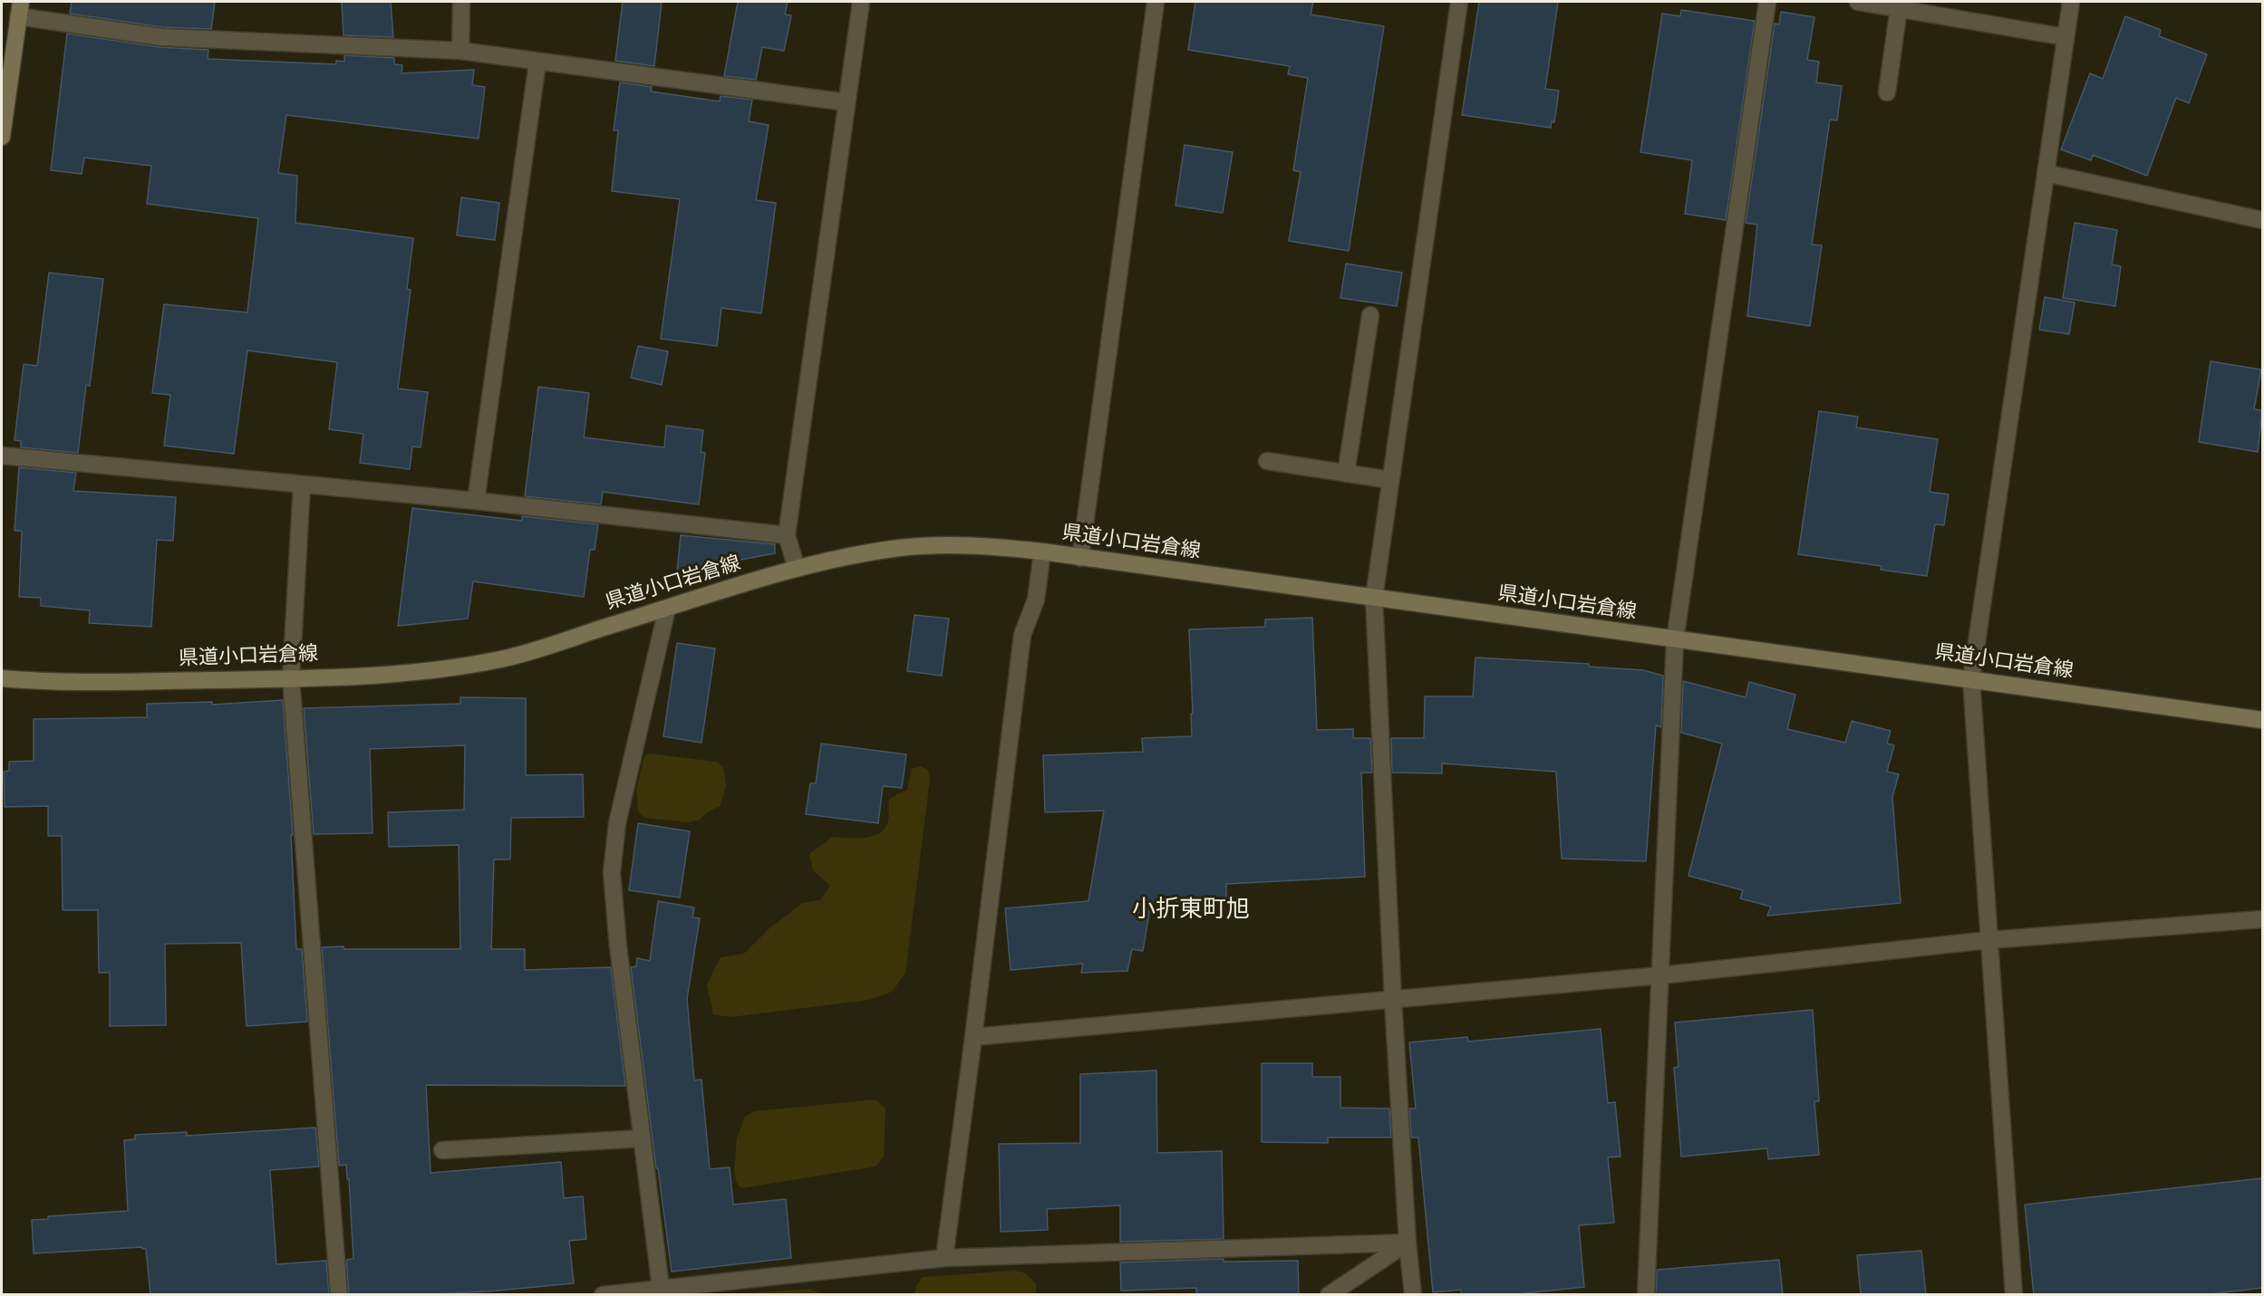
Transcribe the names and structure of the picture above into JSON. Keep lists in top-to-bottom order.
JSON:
{
  "streets": {
    "main road": ["県道小口岩倉線"]
  },
  "districts": ["小折東町旭"]
}
